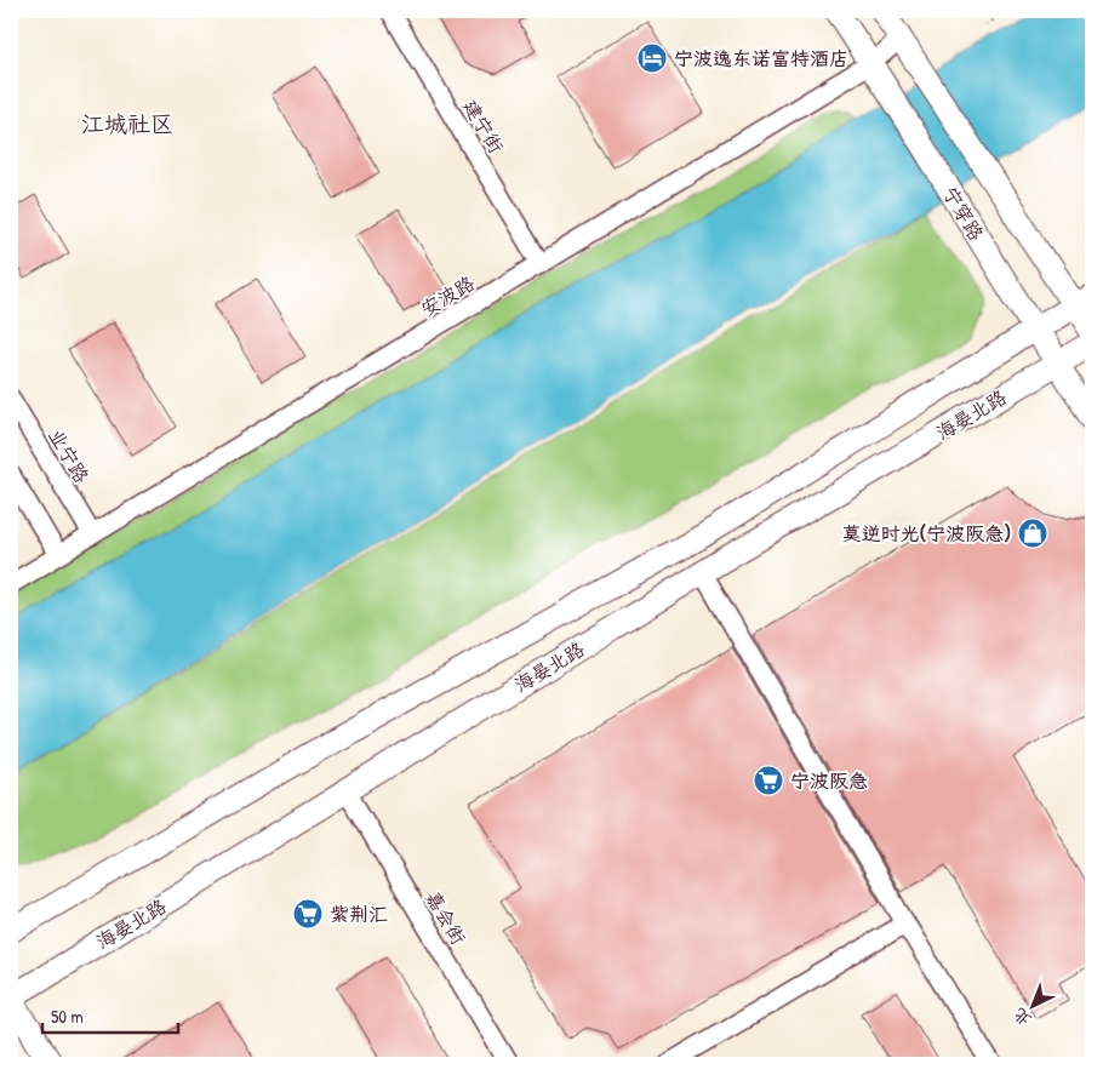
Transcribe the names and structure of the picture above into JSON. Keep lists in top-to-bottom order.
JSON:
{
  "streets": {
    "main road": ["宁穿路", "海晏北路"],
    "street": [
      "建宁街",
      "安波路",
      "业宁路",
      "嘉会街"
    ]
  },
  "crossings": [
    ["建宁街", "安波路"],
    ["宁穿路", "安波路"],
    ["宁穿路", "海晏北路"],
    ["安波路", "业宁路"],
    ["海晏北路", "嘉会街"]
  ],
  "districts": ["江城社区"],
  "places": {
    "hotel": ["宁波逸东诺富特酒店"],
    "shop": ["莫逆时光(宁波阪急)"],
    "supermarket": ["宁波阪急", "紫荆汇"]
  },
  "scale_bar": "50 m",
  "north": "bottom left"
}
